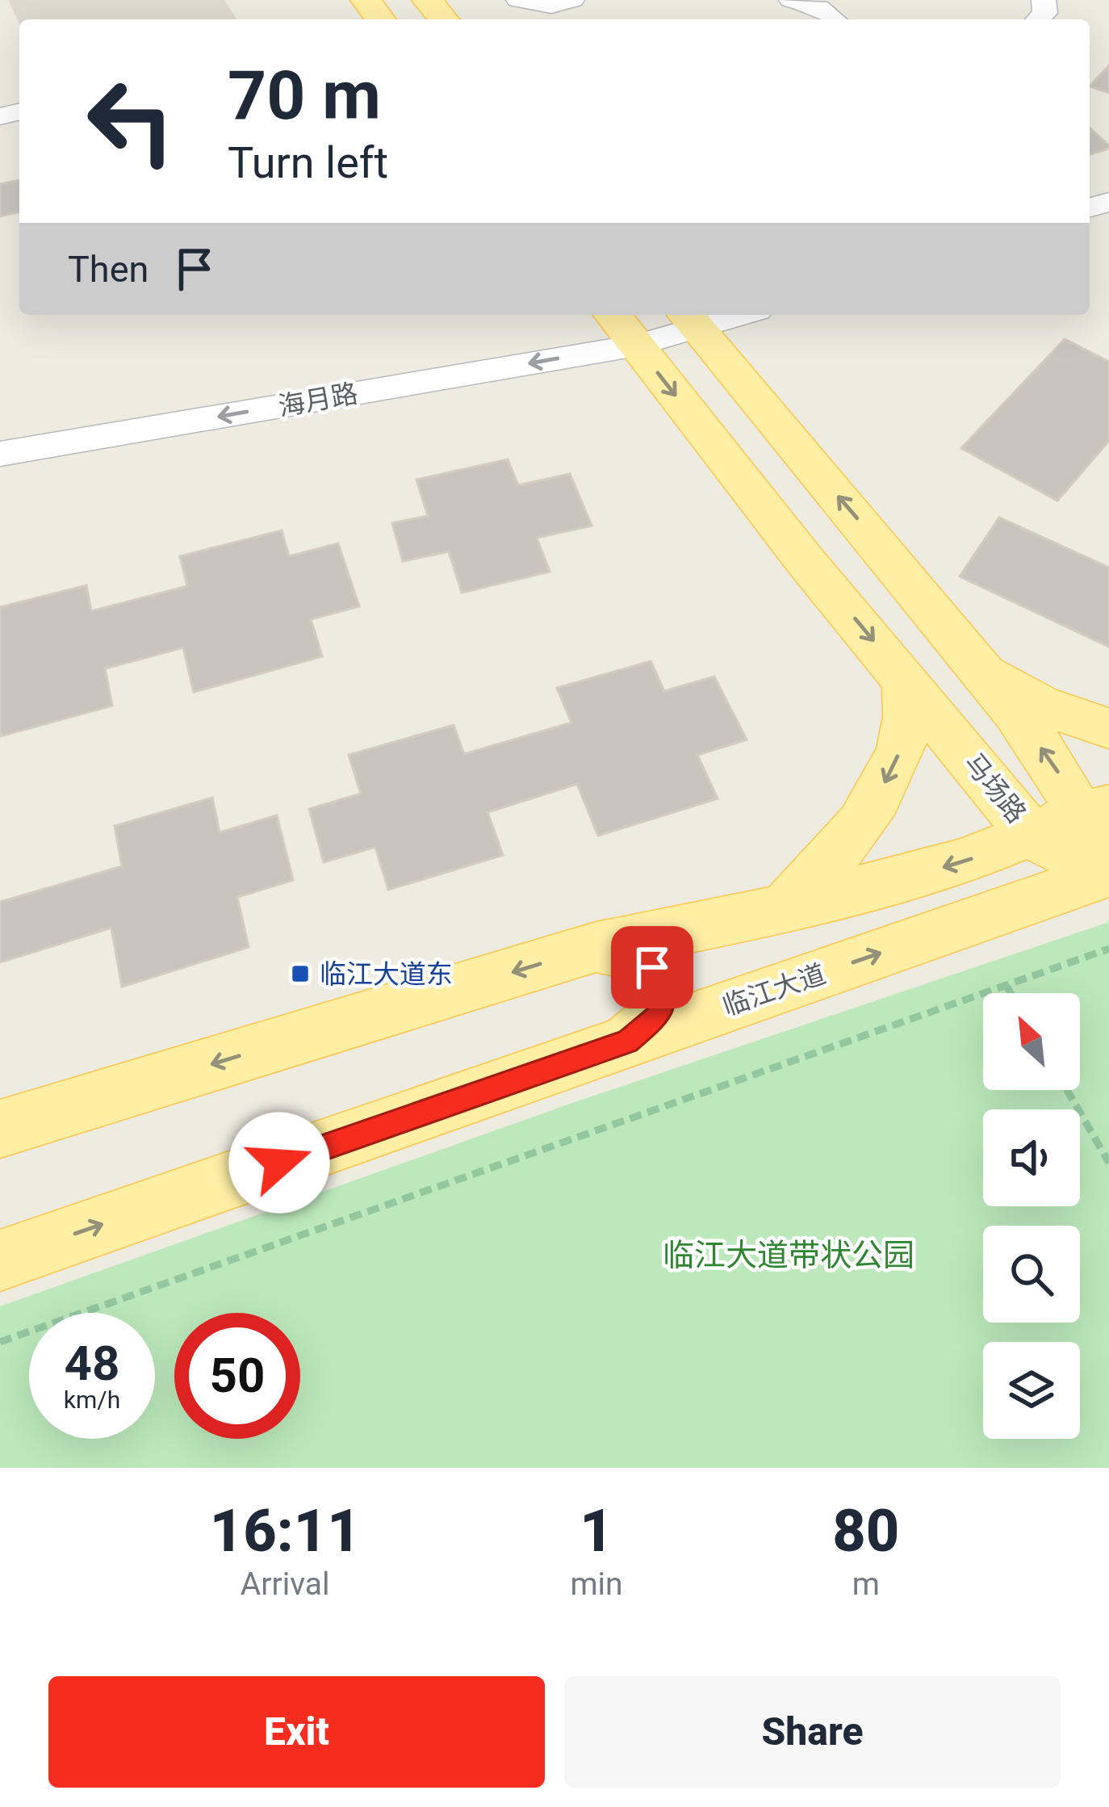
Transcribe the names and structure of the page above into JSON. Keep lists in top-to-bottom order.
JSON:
{
  "streets": {
    "main road": ["马场路", "临江大道"],
    "street": ["海月路"]
  },
  "crossings": [
    ["海月路", "马场路"],
    ["马场路", "临江大道"]
  ],
  "one_way": ["海月路"],
  "parks": ["临江大道带状公园"],
  "places": {
    "transit": ["临江大道东"]
  },
  "north": "top left",
  "page": {
    "turn": ["70 m", "Turn left"],
    "then": "Then",
    "speed": "48 km/h",
    "limit": "50",
    "eta": [
      "16:11",
      "Arrival",
      "1",
      "min",
      "80",
      "m"
    ],
    "buttons": ["Exit", "Share"]
  }
}
